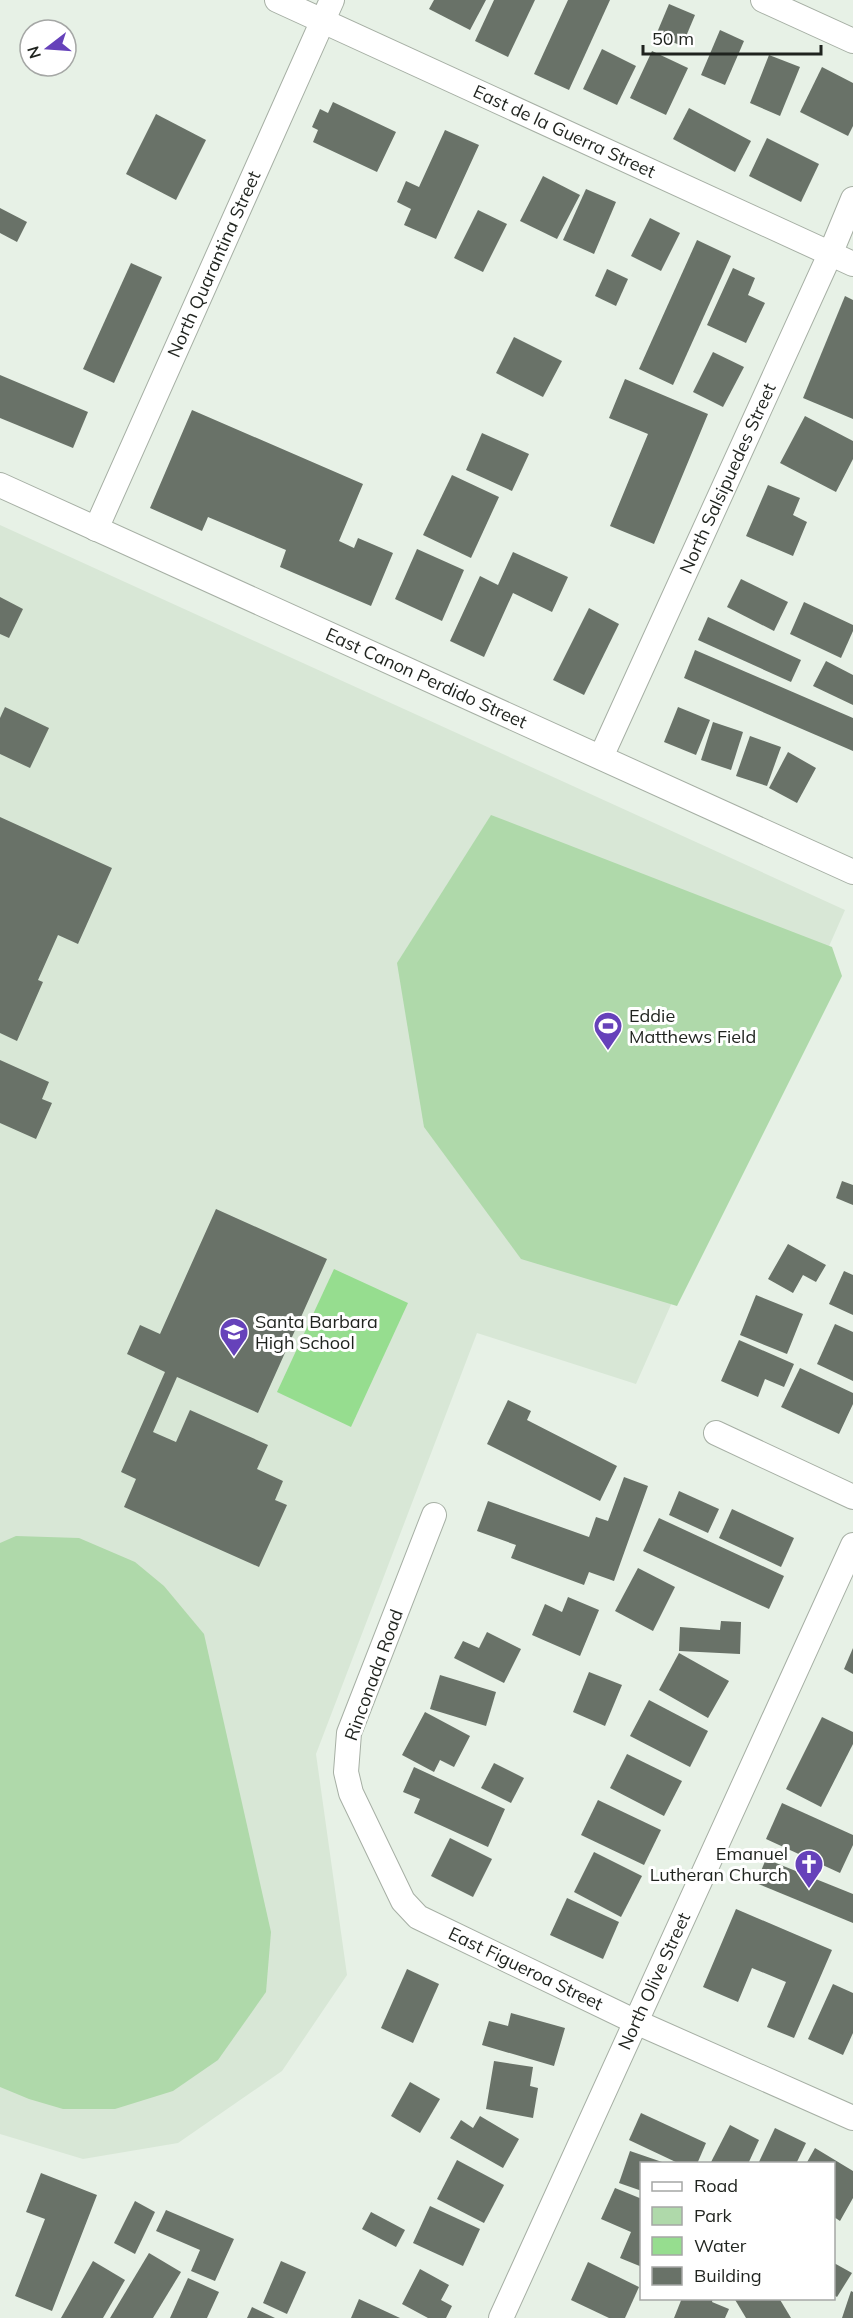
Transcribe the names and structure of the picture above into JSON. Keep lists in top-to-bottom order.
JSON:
{
  "streets": {
    "street": [
      "East de la Guerra Street",
      "North Quarantina Street",
      "North Salsipuedes Street",
      "East Canon Perdido Street",
      "Rinconada Road",
      "East Figueroa Street",
      "North Olive Street"
    ]
  },
  "crossings": [
    ["East de la Guerra Street", "North Quarantina Street"],
    ["East de la Guerra Street", "North Salsipuedes Street"],
    ["North Quarantina Street", "East Canon Perdido Street"],
    ["North Salsipuedes Street", "East Canon Perdido Street"],
    ["Rinconada Road", "East Figueroa Street"],
    ["East Figueroa Street", "North Olive Street"]
  ],
  "places": {
    "sports": ["Eddie Matthews Field"],
    "school or university": ["Santa Barbara High School"],
    "church": ["Emanuel Lutheran Church"]
  },
  "legend": [
    "Road",
    "Park",
    "Water",
    "Building"
  ],
  "scale_bar": "50 m",
  "north": "left"
}
